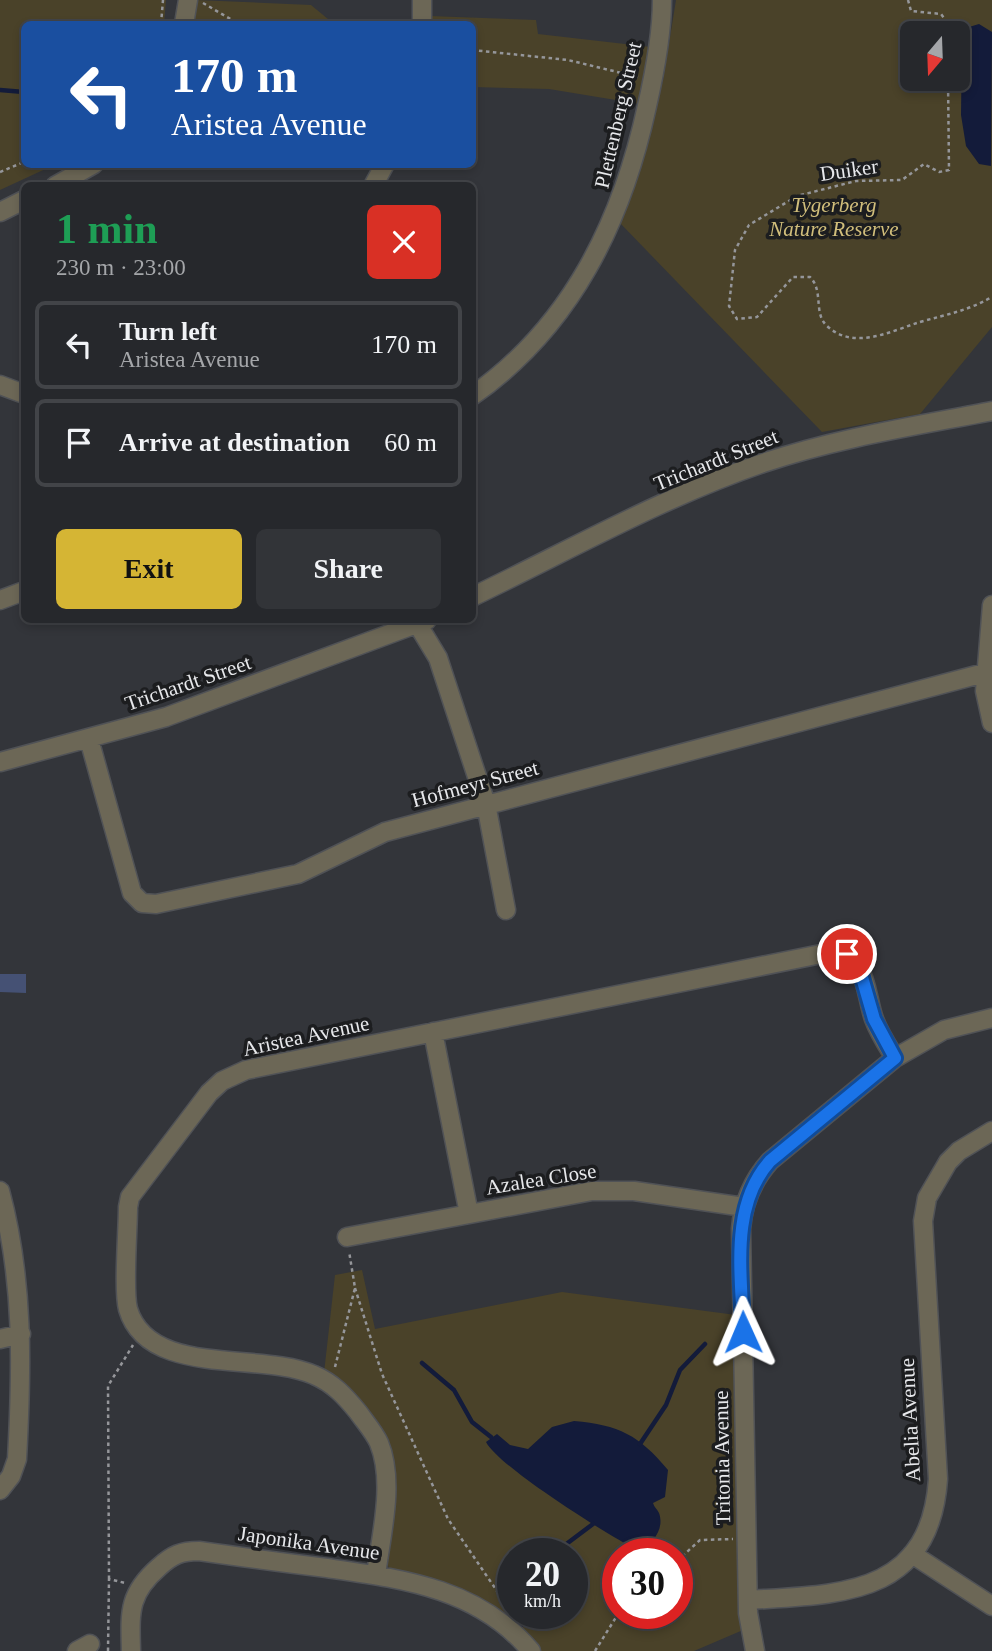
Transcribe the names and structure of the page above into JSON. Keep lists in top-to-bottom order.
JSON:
{
  "streets": {
    "street": [
      "Plettenberg Street",
      "Trichardt Street",
      "Hofmeyr Street",
      "Aristea Avenue",
      "Azalea Close",
      "Abelia Avenue",
      "Tritonia Avenue",
      "Japonika Avenue"
    ],
    "path": ["Duiker"]
  },
  "crossings": [
    ["Trichardt Street", "Hofmeyr Street"],
    ["Aristea Avenue", "Tritonia Avenue"],
    ["Azalea Close", "Tritonia Avenue"],
    ["Abelia Avenue", "Tritonia Avenue"]
  ],
  "parks": ["Tygerberg Nature Reserve"],
  "north": "bottom",
  "page": {
    "turn": ["170 m", "Aristea Avenue"],
    "heading": ["1 min", "230 m · 23:00"],
    "list": [
      {
        "name": "Turn left",
        "note": "Aristea Avenue",
        "value": "170 m"
      },
      {
        "name": "Arrive at destination",
        "value": "60 m"
      }
    ],
    "buttons": ["Exit", "Share"],
    "speed": "20 km/h",
    "limit": "30"
  }
}
